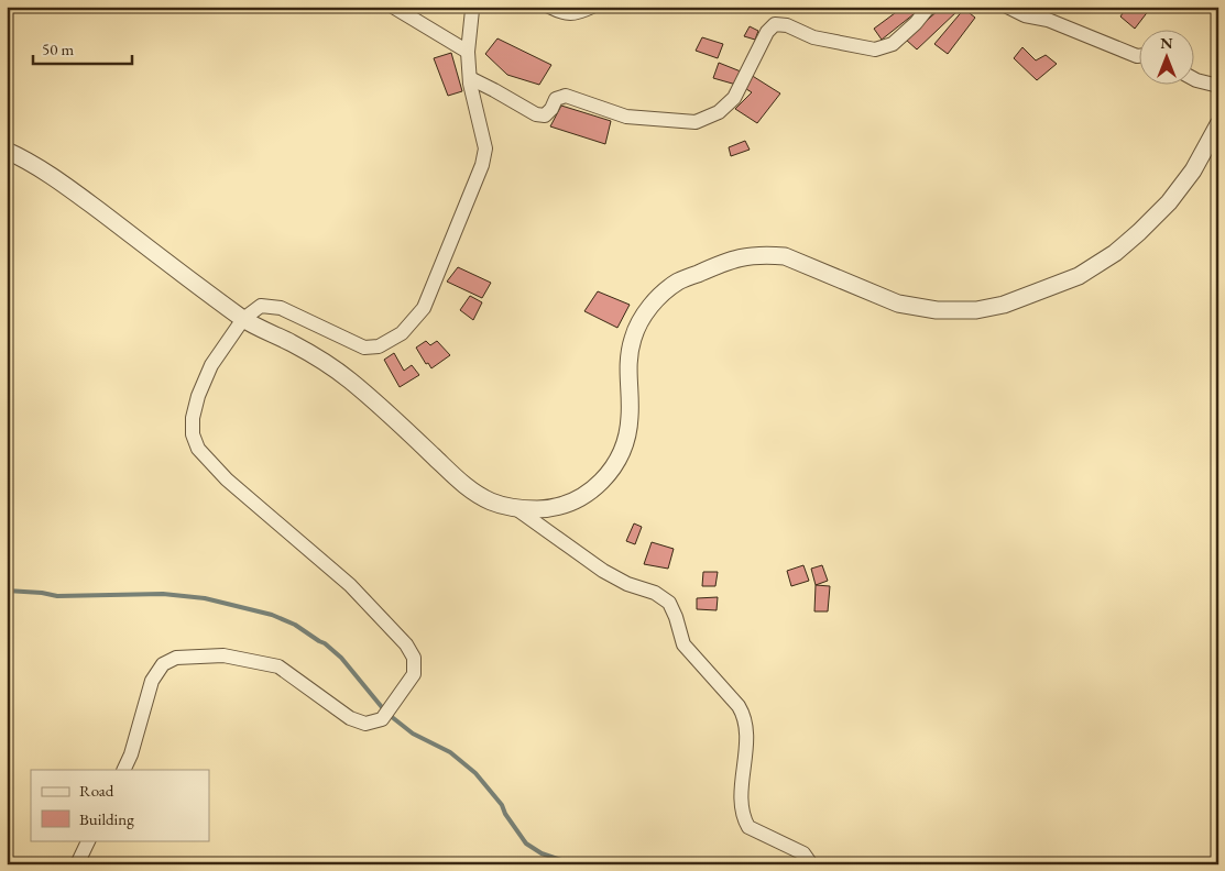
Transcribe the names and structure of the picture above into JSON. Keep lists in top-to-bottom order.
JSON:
{
  "legend": ["Road", "Building"],
  "scale_bar": "50 m",
  "north": "top"
}
